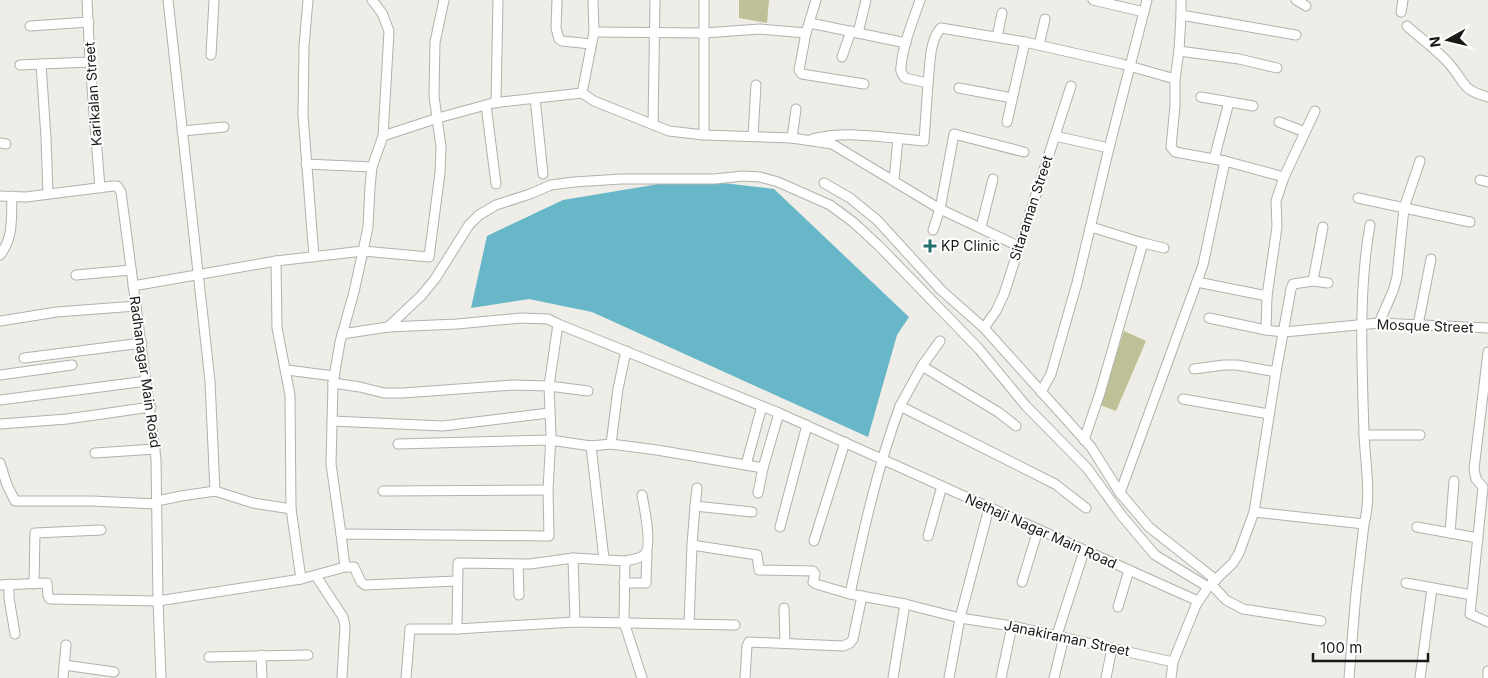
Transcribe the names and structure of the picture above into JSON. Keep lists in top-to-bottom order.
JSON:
{
  "streets": {
    "street": [
      "Karikalan Street",
      "Sitaraman Street",
      "Mosque Street",
      "Radhanagar Main Road",
      "Nethaji Nagar Main Road",
      "Janakiraman Street"
    ]
  },
  "crossings": [
    ["Karikalan Street", "Radhanagar Main Road"]
  ],
  "places": {
    "health": ["KP Clinic"]
  },
  "scale_bar": "100 m",
  "north": "left"
}
